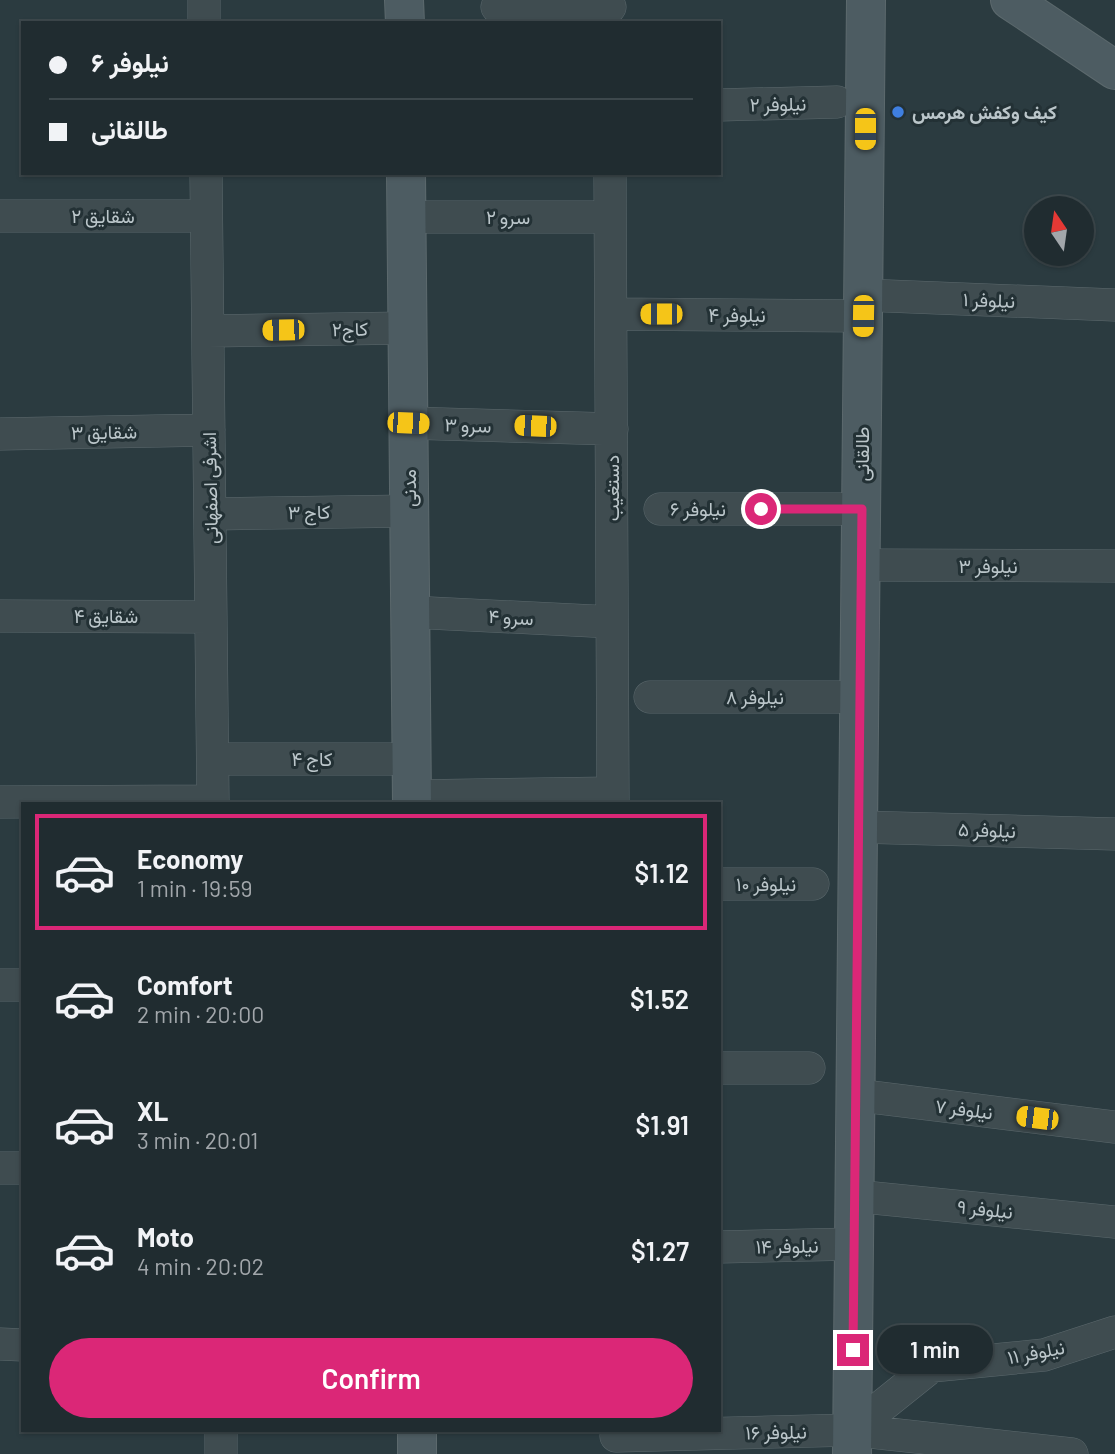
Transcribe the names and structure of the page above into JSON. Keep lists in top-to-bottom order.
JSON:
{
  "streets": {
    "street": [
      "نیلوفر ۲",
      "شقایق ۲",
      "سرو ۲",
      "نیلوفر ۱",
      "نیلوفر ۴",
      "کاج۲",
      "سرو ۳",
      "شقایق ۳",
      "طالقانی",
      "اشرفی اصفهانی",
      "مدنی",
      "دستغیب",
      "نیلوفر ۶",
      "کاج ۳",
      "نیلوفر ۳",
      "شقایق ۴",
      "سرو ۴",
      "نیلوفر ۸",
      "کاج ۴",
      "نیلوفر ۵",
      "نیلوفر ۱۰",
      "نیلوفر ۷",
      "نیلوفر ۹",
      "نیلوفر ۱۴",
      "نیلوفر ۱۱",
      "نیلوفر ۱۶"
    ]
  },
  "crossings": [
    ["شقایق ۲", "اشرفی اصفهانی"],
    ["سرو ۲", "مدنی"],
    ["سرو ۲", "دستغیب"],
    ["نیلوفر ۱", "نیلوفر ۴"],
    ["نیلوفر ۱", "طالقانی"],
    ["نیلوفر ۴", "طالقانی"],
    ["نیلوفر ۴", "دستغیب"],
    ["کاج۲", "اشرفی اصفهانی"],
    ["کاج۲", "مدنی"],
    ["سرو ۳", "مدنی"],
    ["سرو ۳", "دستغیب"],
    ["شقایق ۳", "اشرفی اصفهانی"],
    ["طالقانی", "نیلوفر ۶"],
    ["طالقانی", "نیلوفر ۳"],
    ["طالقانی", "نیلوفر ۸"],
    ["طالقانی", "نیلوفر ۵"],
    ["طالقانی", "نیلوفر ۷"],
    ["طالقانی", "نیلوفر ۹"],
    ["طالقانی", "نیلوفر ۱۴"],
    ["طالقانی", "نیلوفر ۱۱"],
    ["طالقانی", "نیلوفر ۱۶"],
    ["اشرفی اصفهانی", "کاج ۳"],
    ["اشرفی اصفهانی", "شقایق ۴"],
    ["اشرفی اصفهانی", "کاج ۴"],
    ["مدنی", "کاج ۳"],
    ["مدنی", "سرو ۴"],
    ["مدنی", "کاج ۴"],
    ["دستغیب", "سرو ۴"],
    ["نیلوفر ۱۱", "نیلوفر ۱۶"]
  ],
  "places": ["کیف و‌کفش هرمس"],
  "north": "top",
  "page": {
    "banner": ["نیلوفر ۶", "طالقانی"],
    "list": [
      {
        "name": "Economy",
        "note": "1 min · 19:59",
        "value": "$1.12"
      },
      {
        "name": "Comfort",
        "note": "2 min · 20:00",
        "value": "$1.52"
      },
      {
        "name": "XL",
        "note": "3 min · 20:01",
        "value": "$1.91"
      },
      {
        "name": "Moto",
        "note": "4 min · 20:02",
        "value": "$1.27"
      }
    ],
    "buttons": "Confirm",
    "bubble": "1 min"
  }
}
